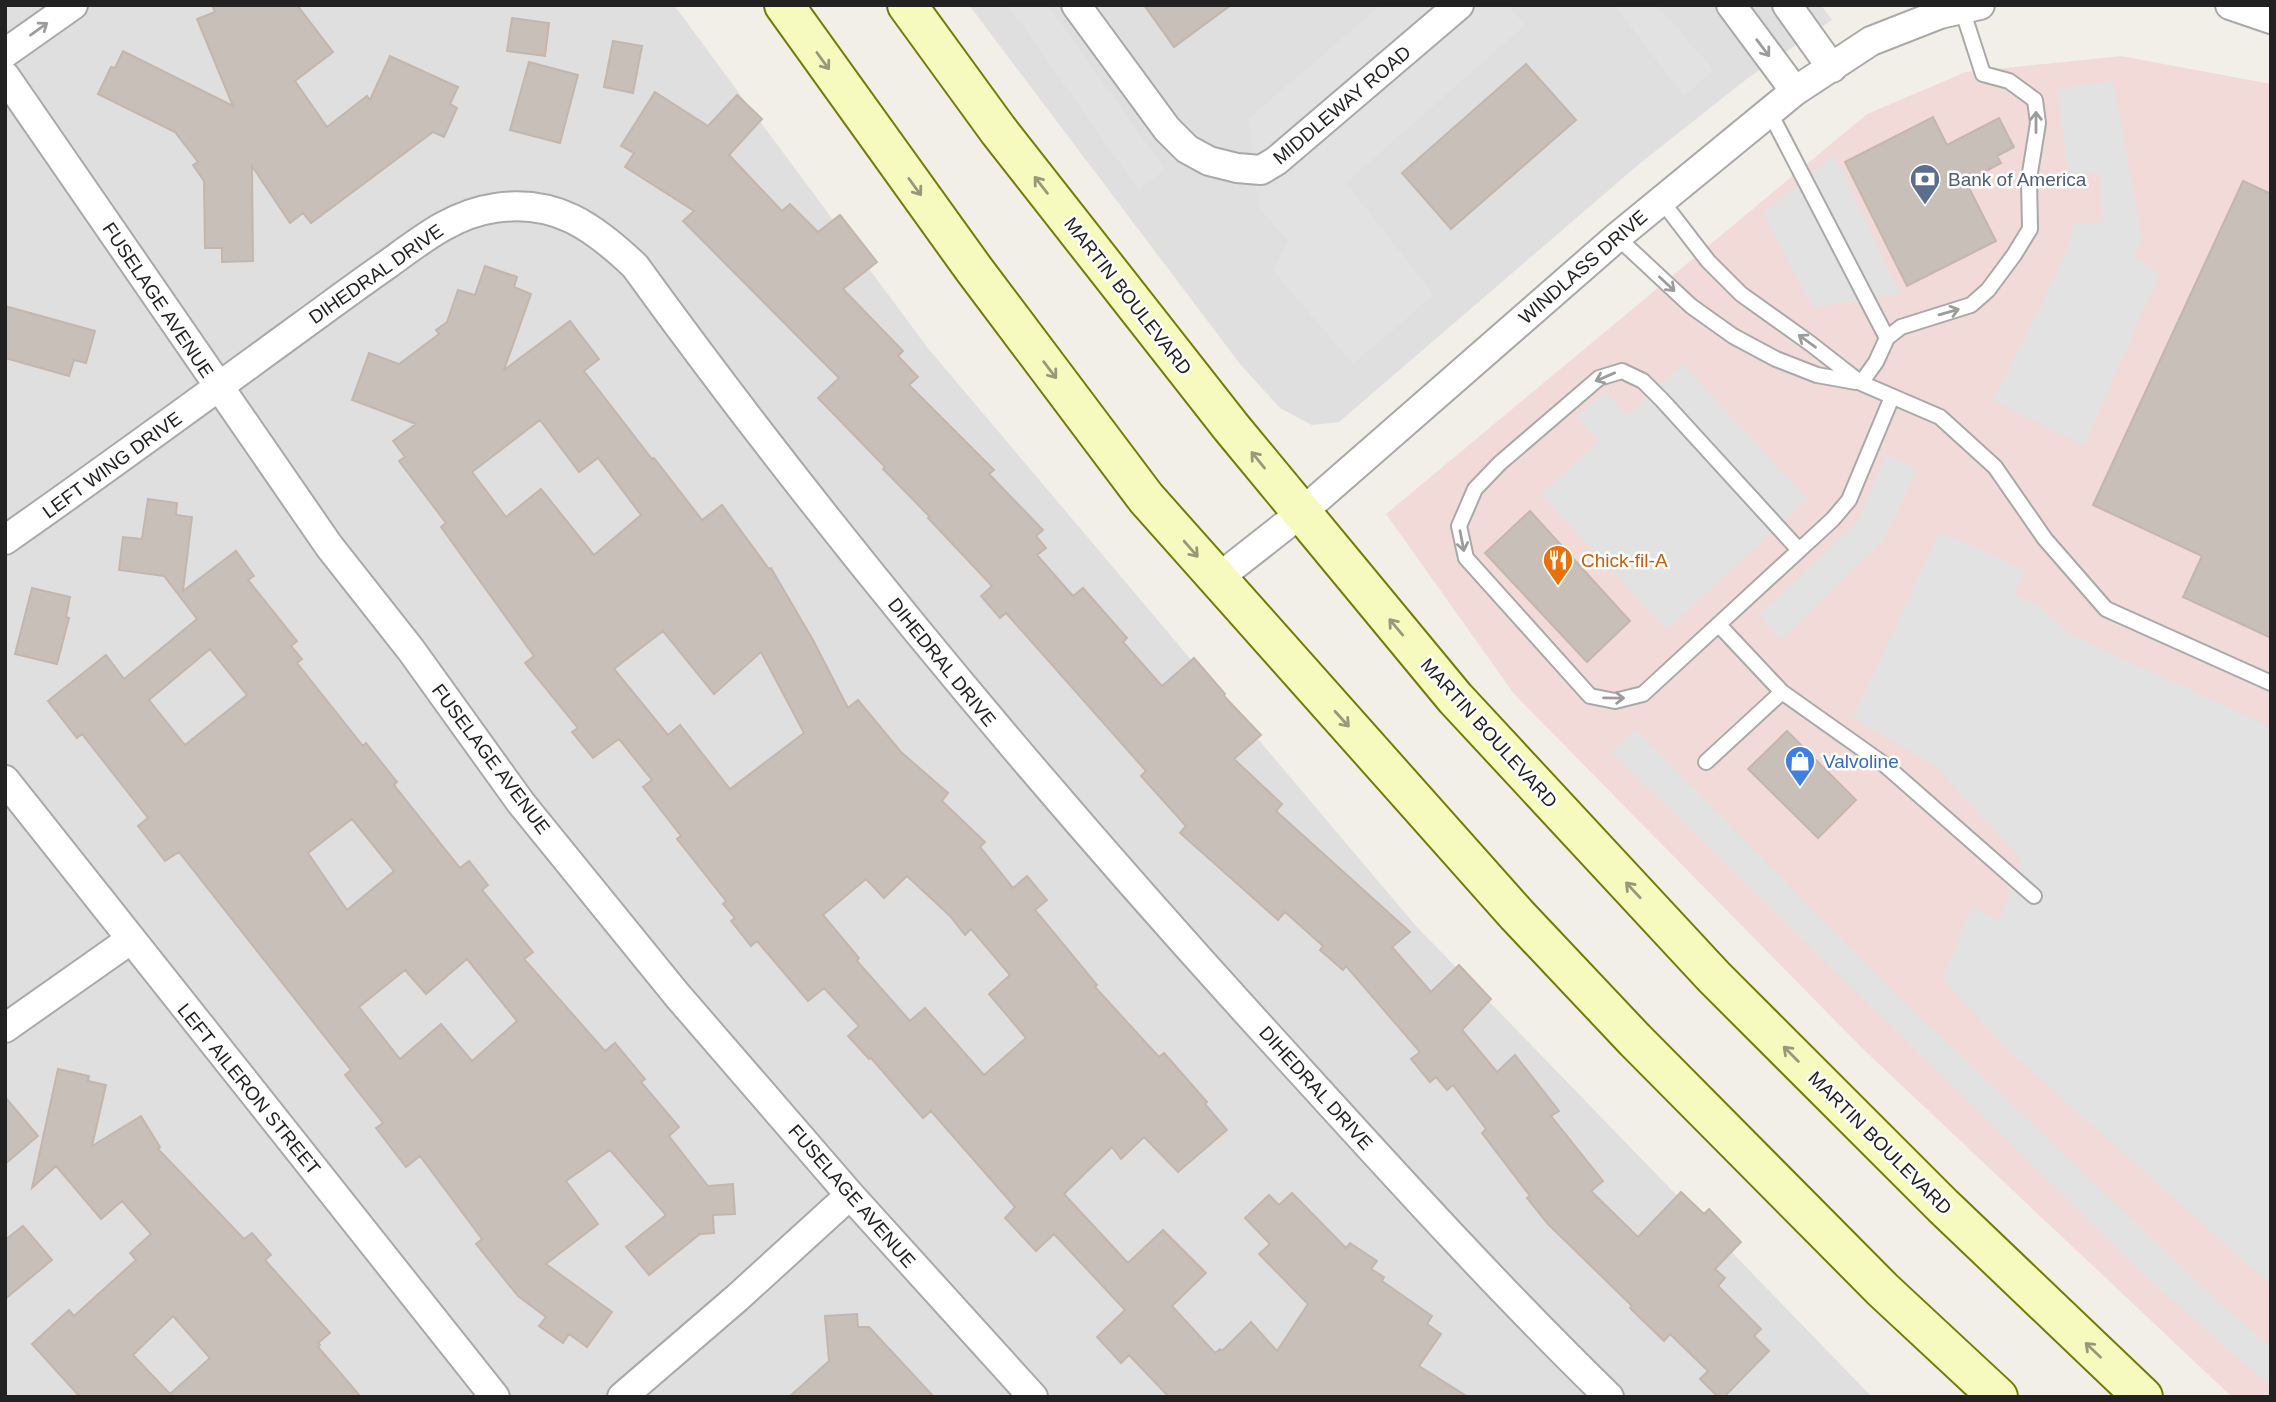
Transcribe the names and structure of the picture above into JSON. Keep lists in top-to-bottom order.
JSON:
{
  "streets": {
    "main road": ["MARTIN BOULEVARD"],
    "street": [
      "MIDDLEWAY ROAD",
      "WINDLASS DRIVE",
      "DIHEDRAL DRIVE",
      "FUSELAGE AVENUE",
      "LEFT WING DRIVE",
      "LEFT AILERON STREET"
    ]
  },
  "crossings": [
    ["WINDLASS DRIVE", "MARTIN BOULEVARD"],
    ["DIHEDRAL DRIVE", "FUSELAGE AVENUE"],
    ["DIHEDRAL DRIVE", "LEFT WING DRIVE"],
    ["FUSELAGE AVENUE", "LEFT WING DRIVE"]
  ],
  "places": {
    "bank": ["Bank of America"],
    "restaurant": ["Chick-fil-A"],
    "shop": ["Valvoline"]
  }
}
